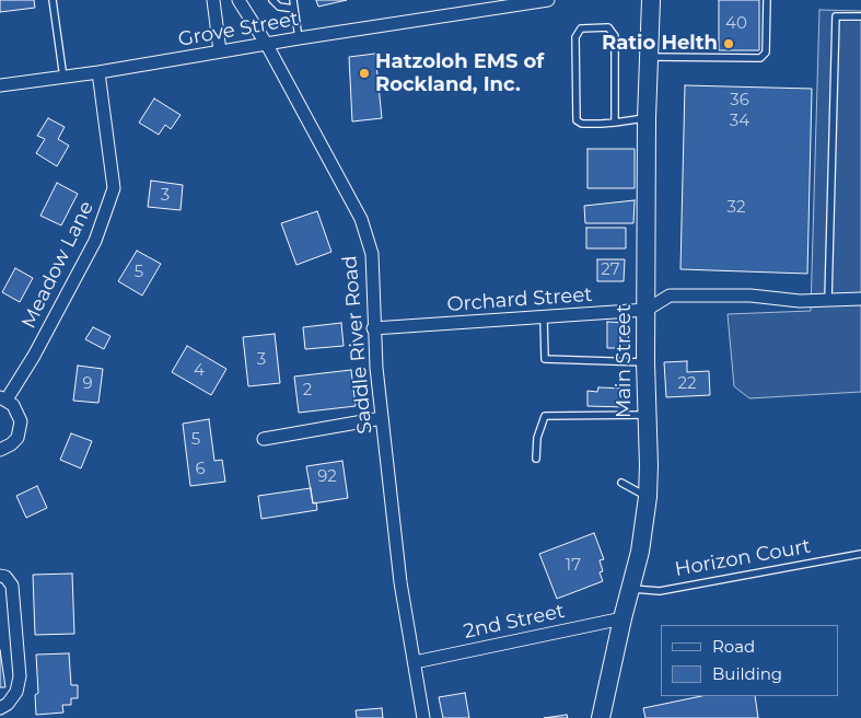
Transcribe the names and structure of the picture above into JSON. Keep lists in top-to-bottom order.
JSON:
{
  "streets": {
    "main road": ["Main Street"],
    "street": [
      "Grove Street",
      "Meadow Lane",
      "Orchard Street",
      "Saddle River Road",
      "2nd Street"
    ],
    "lane": ["Horizon Court"]
  },
  "crossings": [
    ["Grove Street", "Meadow Lane"],
    ["Grove Street", "Saddle River Road"],
    ["Orchard Street", "Saddle River Road"],
    ["Orchard Street", "Main Street"],
    ["Saddle River Road", "2nd Street"],
    ["Main Street", "Horizon Court"],
    ["Main Street", "2nd Street"]
  ],
  "places": ["Ratio Helth", "Hatzoloh EMS of Rockland, Inc."],
  "house_numbers": [
    "40",
    "36",
    "34",
    "3",
    "32",
    "27",
    "5",
    "3",
    "4",
    "9",
    "22",
    "2",
    "5",
    "6",
    "92",
    "17"
  ],
  "legend": ["Road", "Building"]
}
